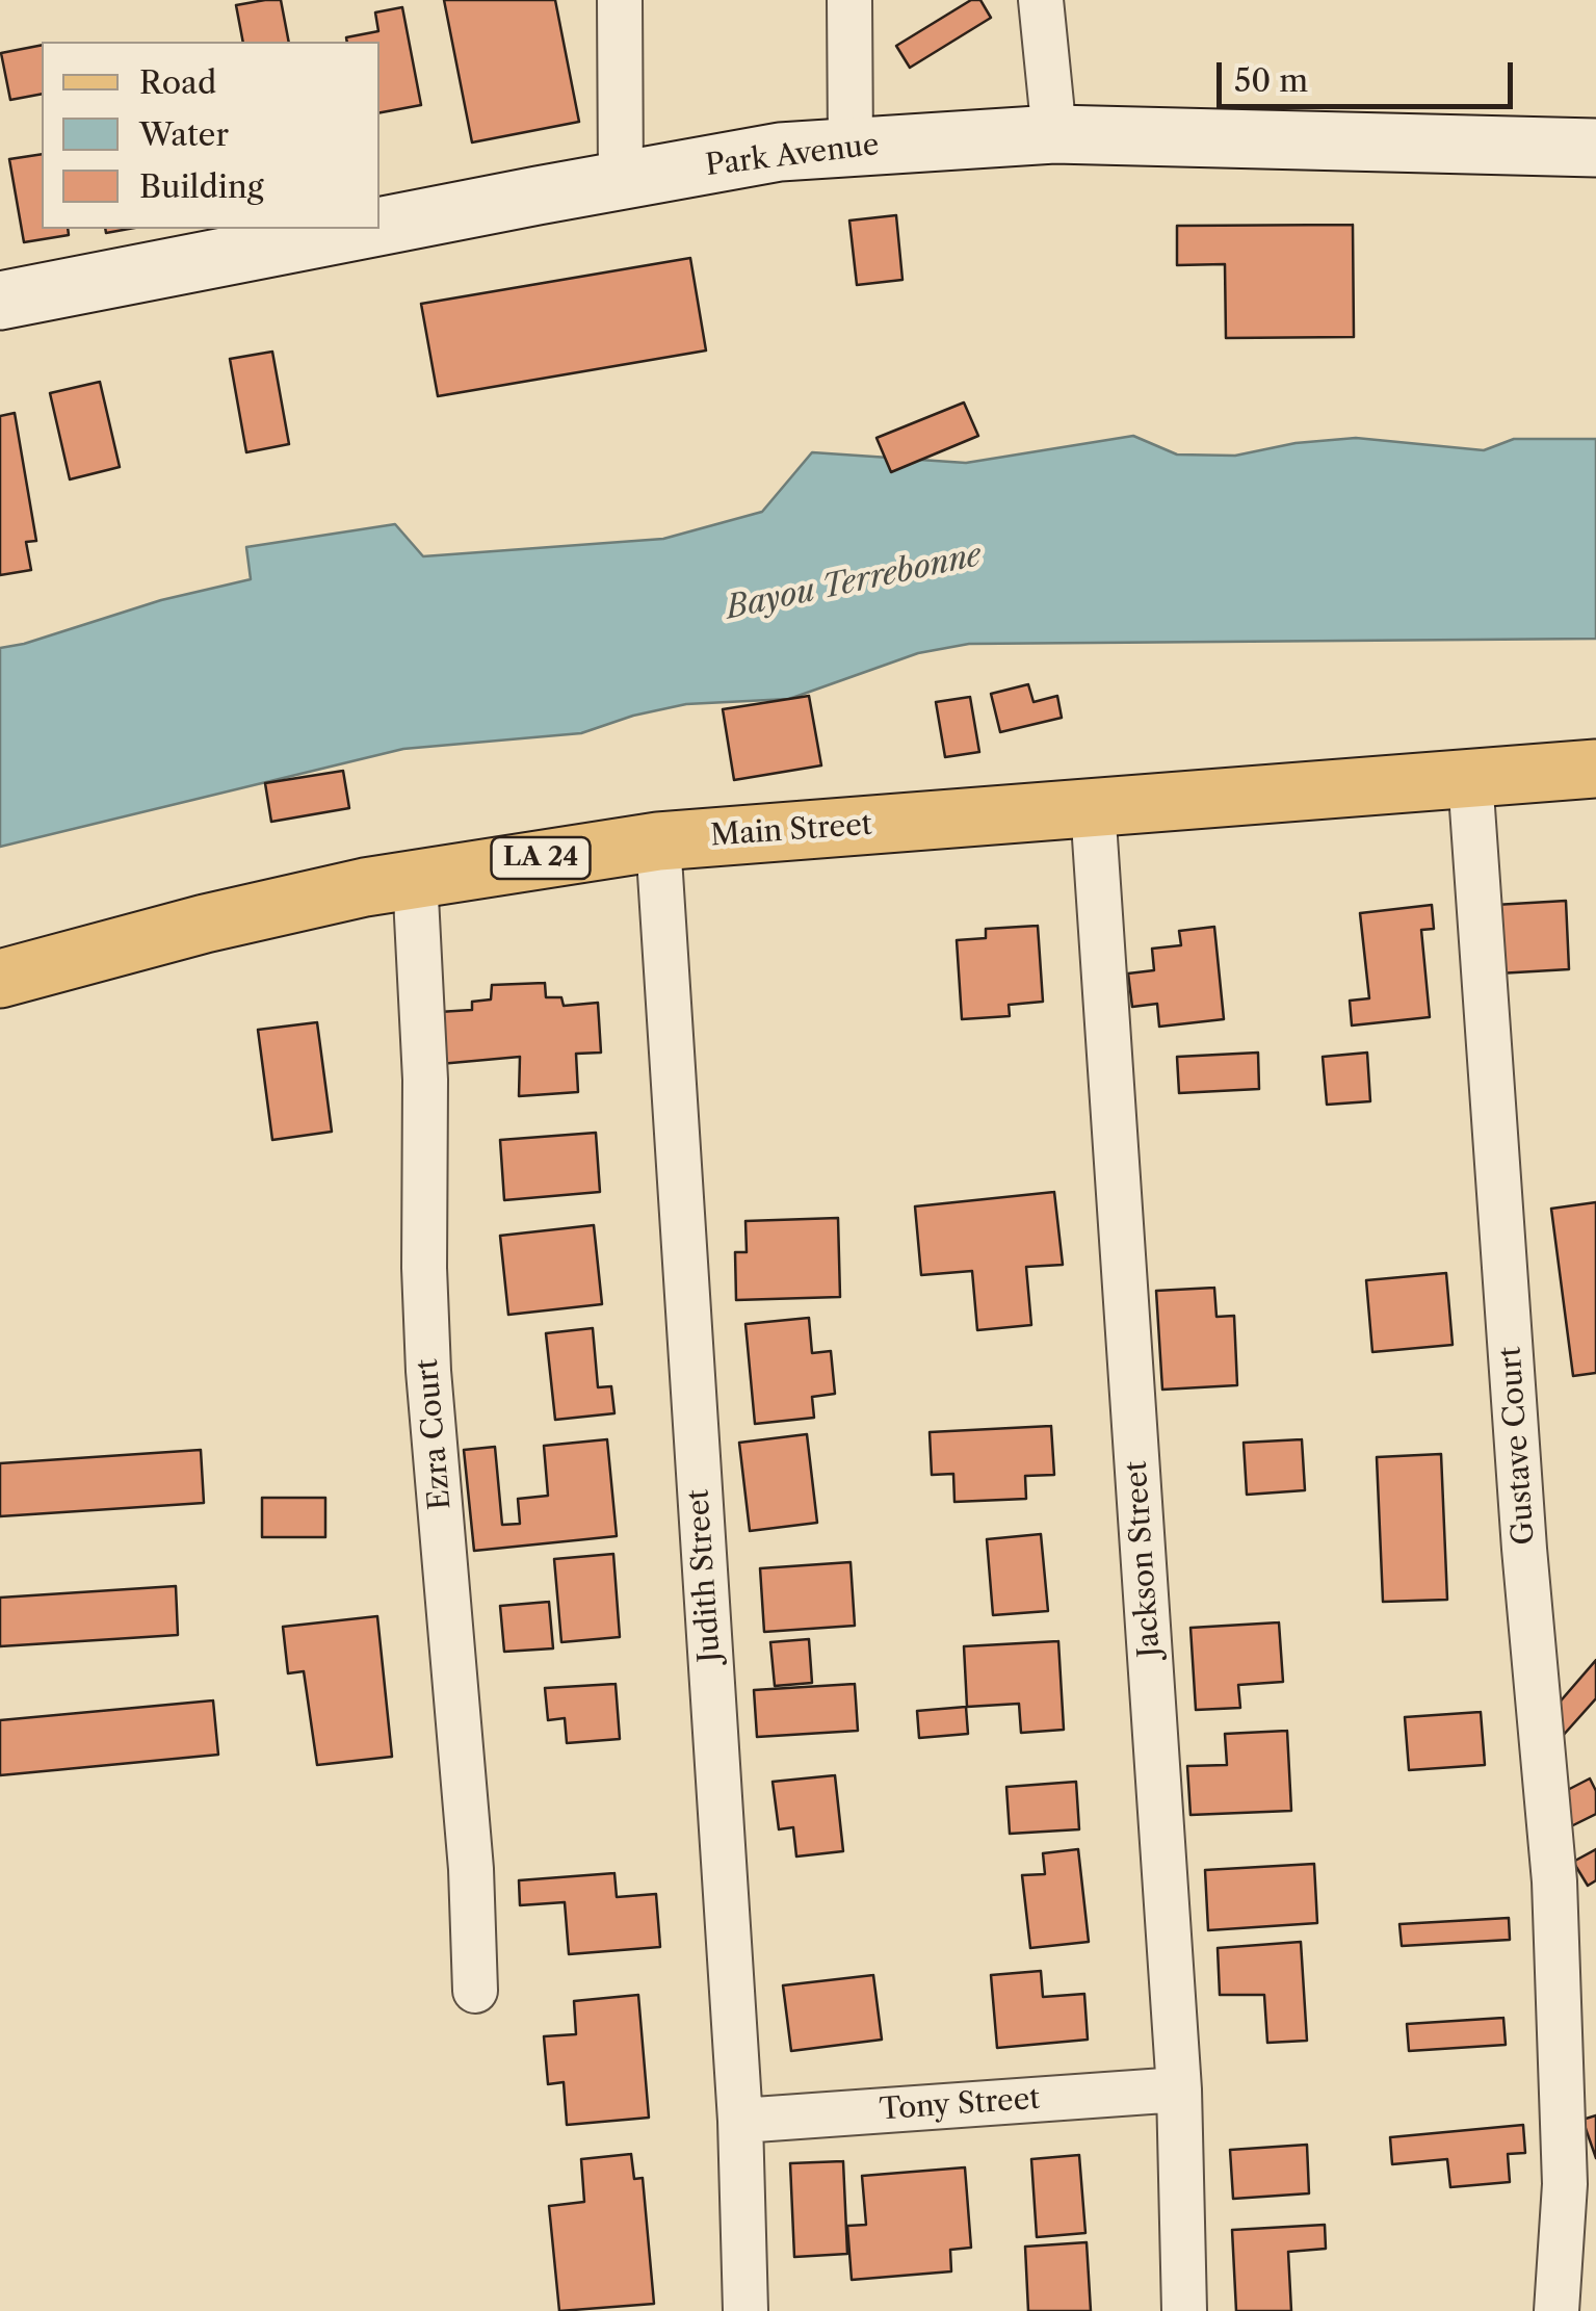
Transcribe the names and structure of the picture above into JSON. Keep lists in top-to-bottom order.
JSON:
{
  "streets": {
    "main road": ["Park Avenue", "Main Street", "LA 24"],
    "street": [
      "Ezra Court",
      "Gustave Court",
      "Jackson Street",
      "Judith Street",
      "Tony Street"
    ]
  },
  "crossings": [
    ["Main Street", "Ezra Court"],
    ["Main Street", "Gustave Court"],
    ["Main Street", "Jackson Street"],
    ["Main Street", "Judith Street"],
    ["Jackson Street", "Tony Street"],
    ["Judith Street", "Tony Street"]
  ],
  "water": ["Bayou Terrebonne"],
  "legend": ["Road", "Water", "Building"],
  "scale_bar": "50 m"
}
